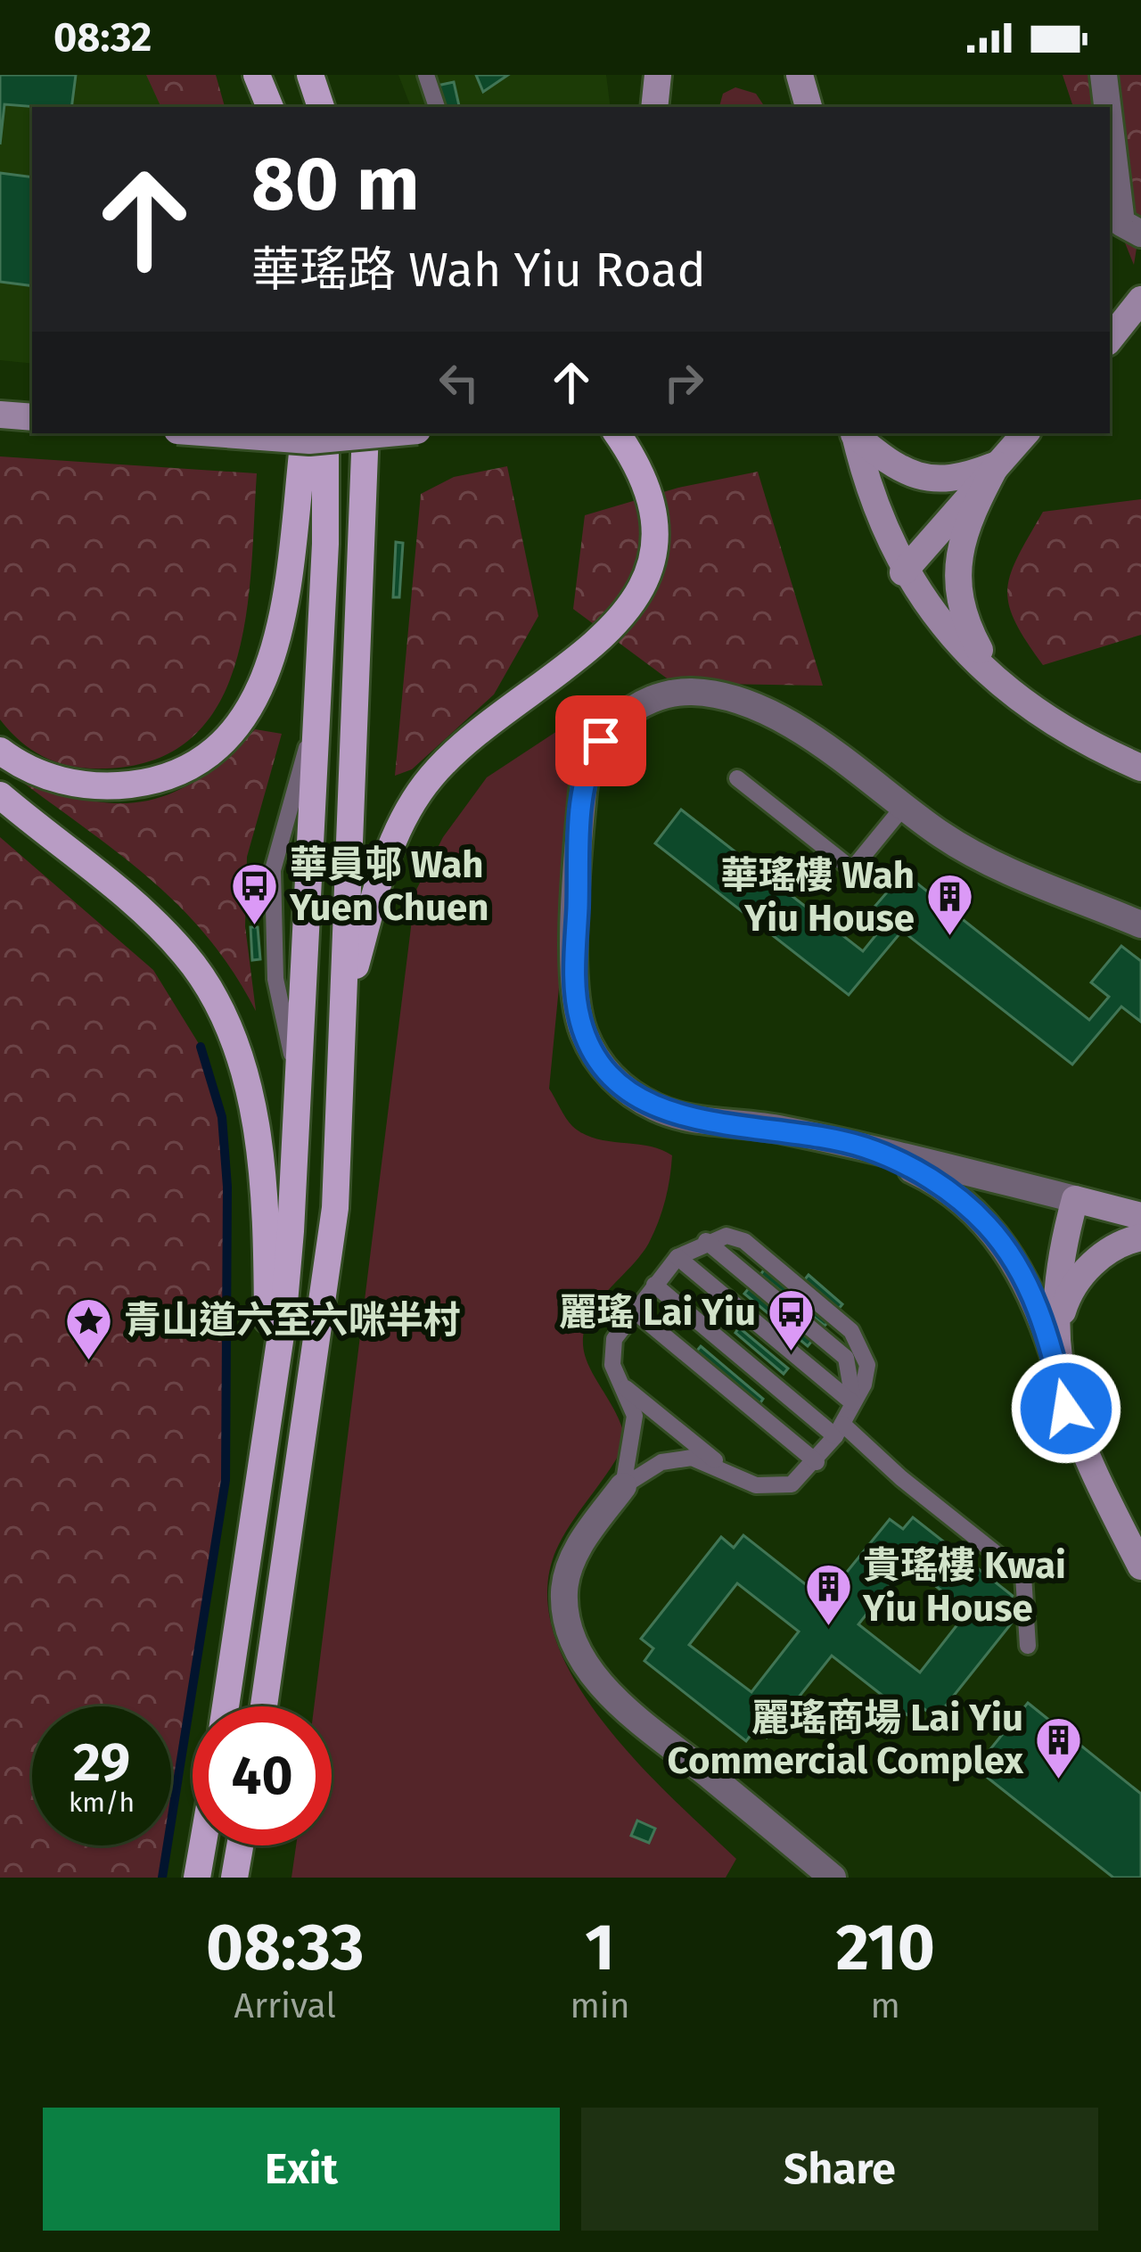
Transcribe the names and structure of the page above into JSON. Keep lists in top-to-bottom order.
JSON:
{
  "places": {
    "bus stop": ["華員邨 Wah Yuen Chuen", "麗瑤 Lai Yiu"],
    "building": ["華瑤樓 Wah Yiu House", "貴瑤樓 Kwai Yiu House", "麗瑤商場 Lai Yiu Commercial Complex"],
    "place": ["青山道六至六咪半村"]
  },
  "page": {
    "status": "08:32",
    "turn": ["80 m", "華瑤路 Wah Yiu Road"],
    "speed": "29 km/h",
    "limit": "40",
    "eta": [
      "08:33",
      "Arrival",
      "1",
      "min",
      "210",
      "m"
    ],
    "buttons": ["Exit", "Share"]
  }
}
